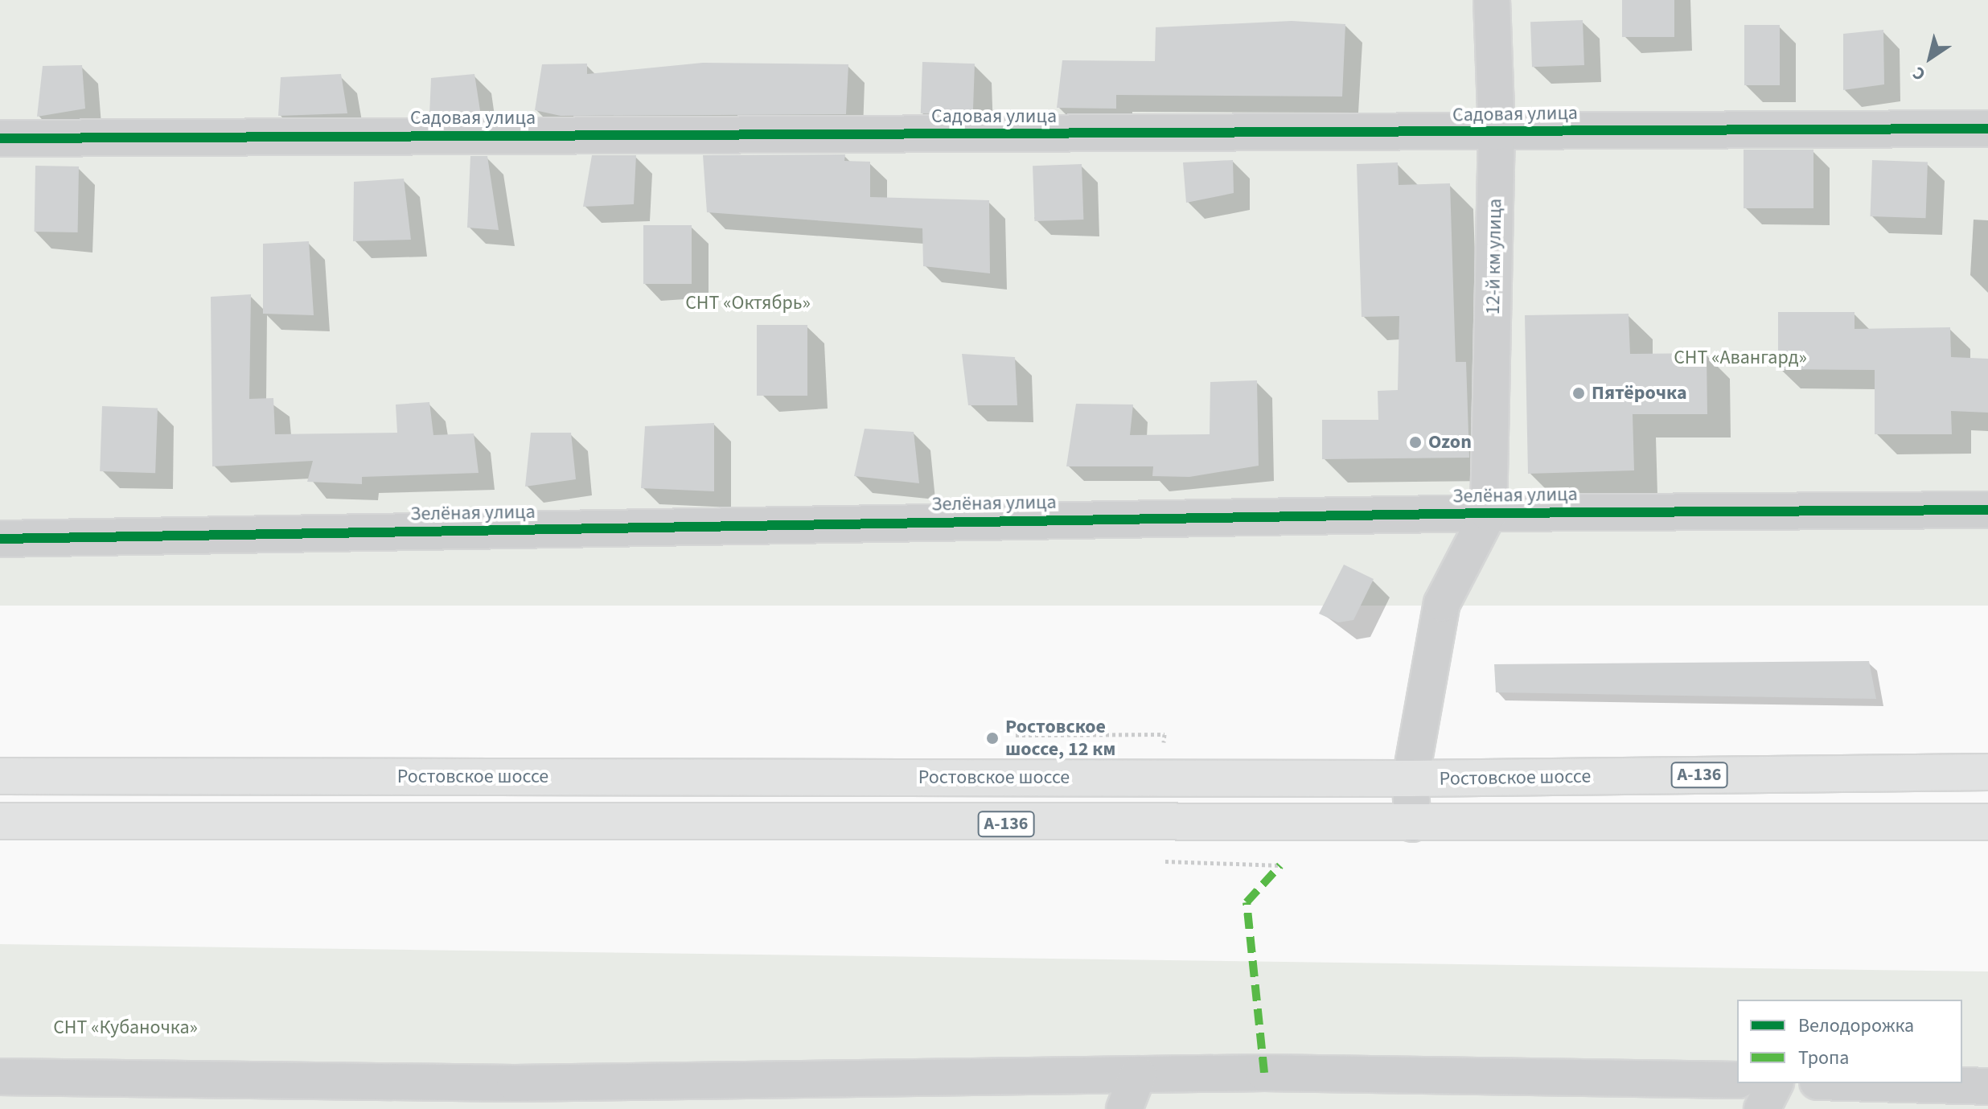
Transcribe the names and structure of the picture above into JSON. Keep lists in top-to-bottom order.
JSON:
{
  "streets": {
    "highway": ["А-136", "Ростовское шоссе"],
    "street": ["Садовая улица", "12-й км улица", "Зелёная улица"]
  },
  "crossings": [
    ["Садовая улица", "12-й км улица"],
    ["12-й км улица", "Зелёная улица"]
  ],
  "parks": ["СНТ «Октябрь»", "СНТ «Авангард»", "СНТ «Кубаночка»"],
  "places": ["Пятёрочка", "Ozon", "Ростовское шоссе, 12 км"],
  "legend": ["Велодорожка", "Тропа"],
  "north": "bottom left"
}
